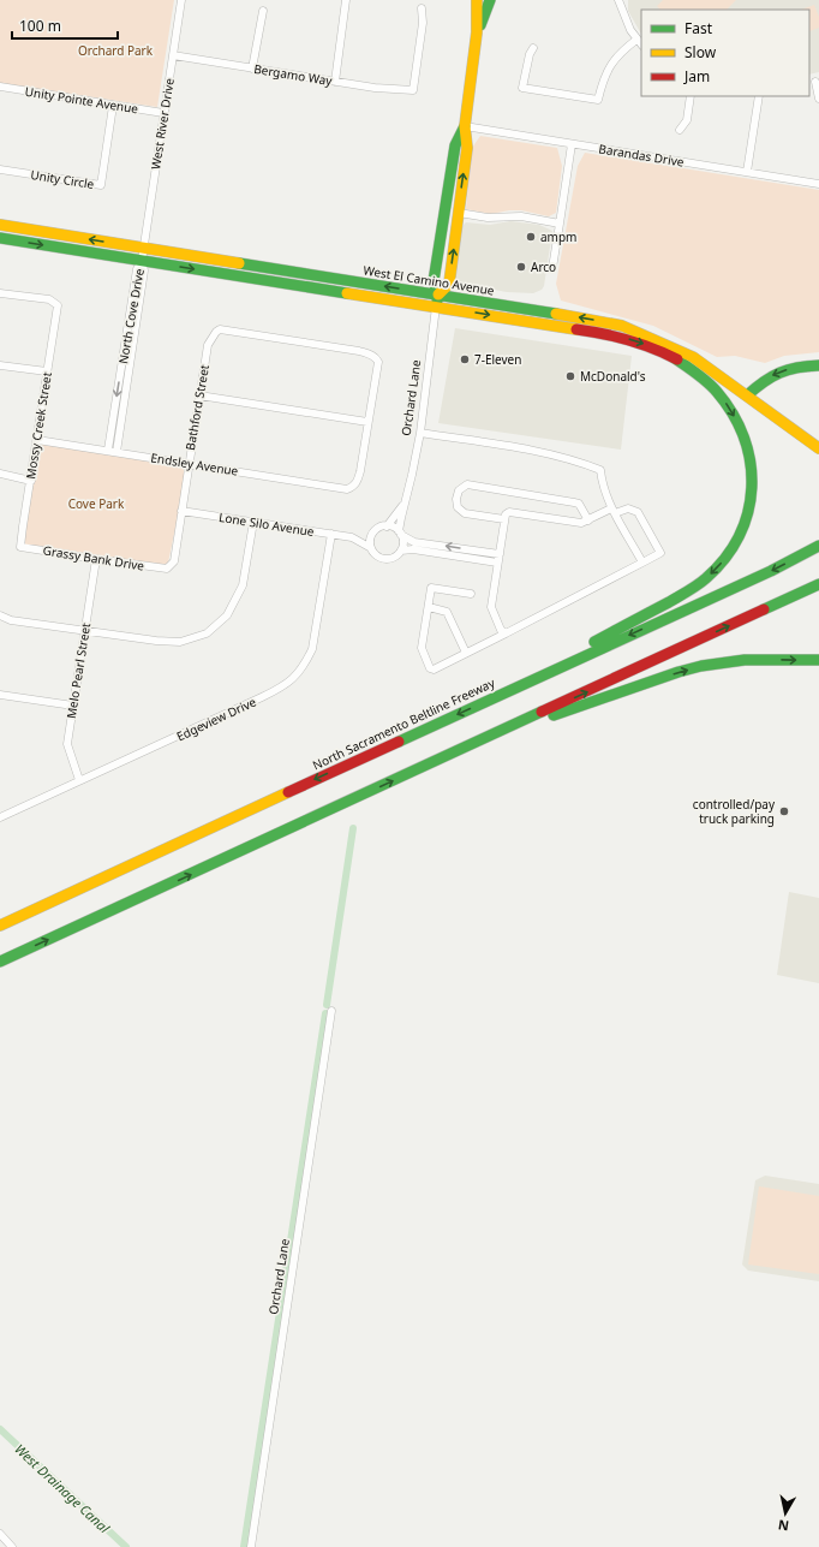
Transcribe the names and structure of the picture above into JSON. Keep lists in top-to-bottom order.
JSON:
{
  "streets": {
    "main road": ["West El Camino Avenue", "Orchard Lane", "North Sacramento Beltline Freeway"],
    "street": [
      "Bergamo Way",
      "Unity Pointe Avenue",
      "West River Drive",
      "Barandas Drive",
      "Unity Circle",
      "North Cove Drive",
      "Bathford Street",
      "Mossy Creek Street",
      "Endsley Avenue",
      "Lone Silo Avenue",
      "Grassy Bank Drive",
      "Melo Pearl Street",
      "Edgeview Drive"
    ]
  },
  "crossings": [
    ["Bergamo Way", "West River Drive"],
    ["Unity Pointe Avenue", "West River Drive"],
    ["Unity Pointe Avenue", "Unity Circle"],
    ["West River Drive", "West El Camino Avenue"],
    ["West River Drive", "North Cove Drive"],
    ["Barandas Drive", "Orchard Lane"],
    ["West El Camino Avenue", "North Cove Drive"],
    ["West El Camino Avenue", "Orchard Lane"],
    ["North Cove Drive", "Endsley Avenue"],
    ["Orchard Lane", "Lone Silo Avenue"],
    ["Bathford Street", "Endsley Avenue"],
    ["Bathford Street", "Lone Silo Avenue"],
    ["Bathford Street", "Grassy Bank Drive"],
    ["Mossy Creek Street", "Endsley Avenue"],
    ["Mossy Creek Street", "Grassy Bank Drive"],
    ["Lone Silo Avenue", "Edgeview Drive"],
    ["Grassy Bank Drive", "Melo Pearl Street"],
    ["Melo Pearl Street", "Edgeview Drive"]
  ],
  "water": ["West Drainage Canal"],
  "parks": ["Orchard Park", "Cove Park"],
  "places": [
    "ampm",
    "Arco",
    "7-Eleven",
    "McDonald's",
    "controlled/pay truck parking"
  ],
  "legend": ["Fast", "Slow", "Jam"],
  "scale_bar": "100 m",
  "north": "bottom"
}
